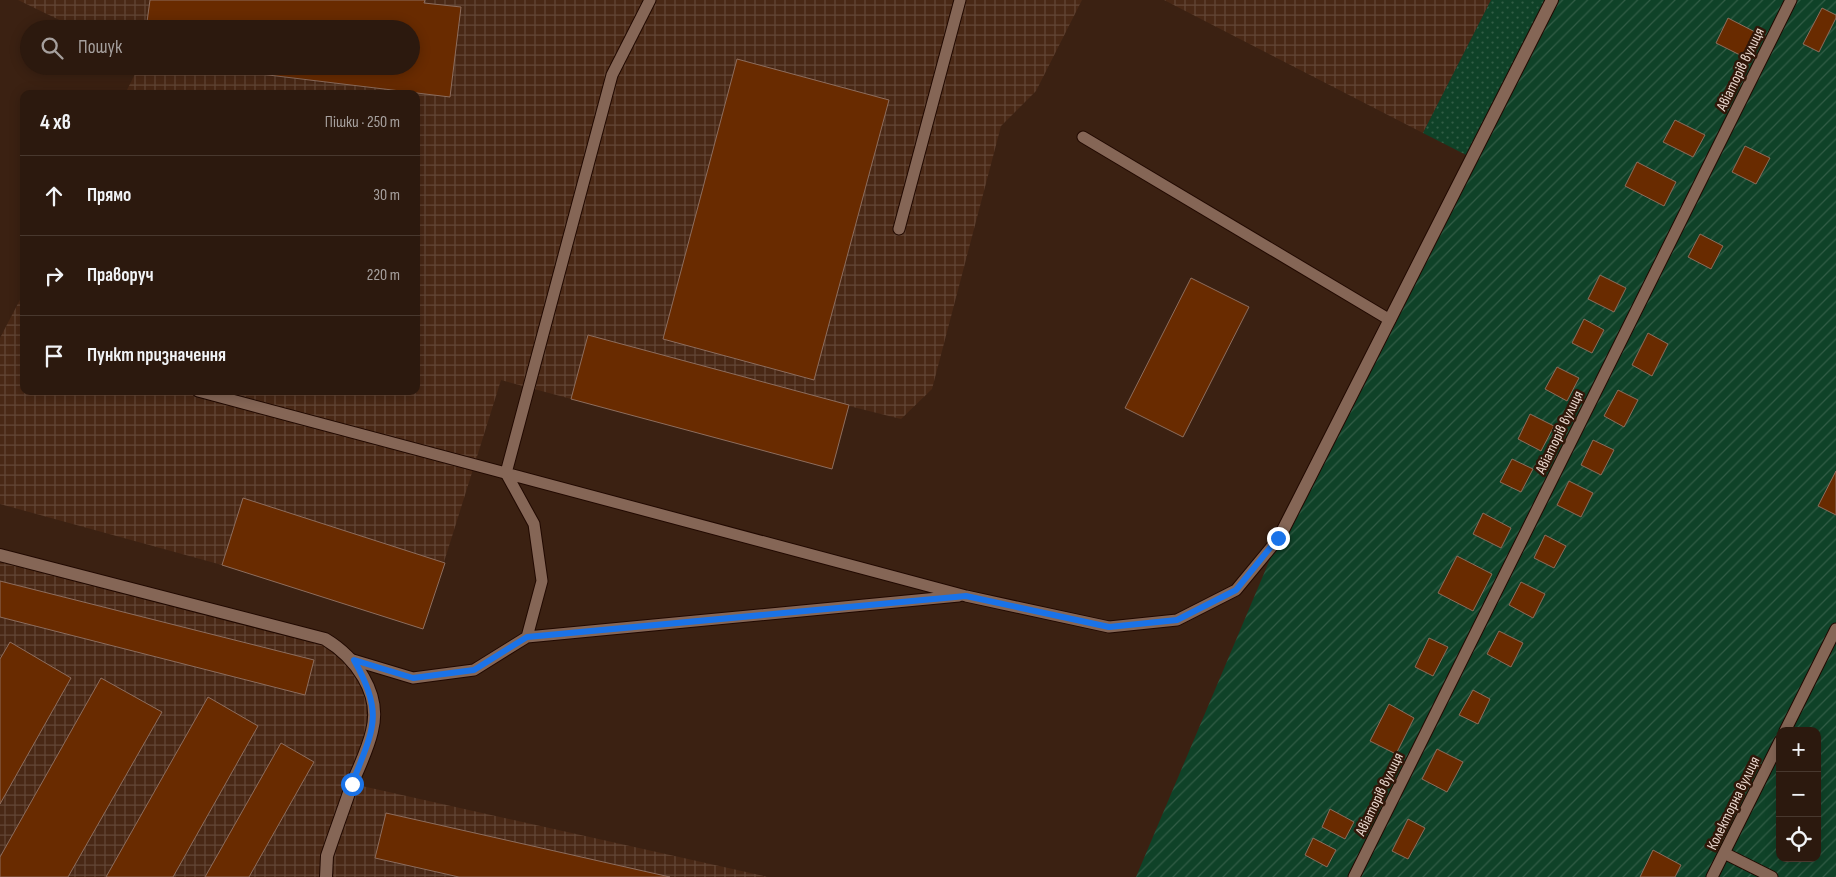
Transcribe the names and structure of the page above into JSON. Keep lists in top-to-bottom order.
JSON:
{
  "streets": {
    "lane": ["Авіаторів вулиця", "Колекторна вулиця"]
  },
  "page": {
    "search": "Пошук",
    "heading": ["4 хв", "Пішки · 250 m"],
    "list": [
      ["Прямо", "30 m"],
      ["Праворуч", "220 m"],
      "Пункт призначення"
    ],
    "map_buttons": ["+", "−"]
  }
}
